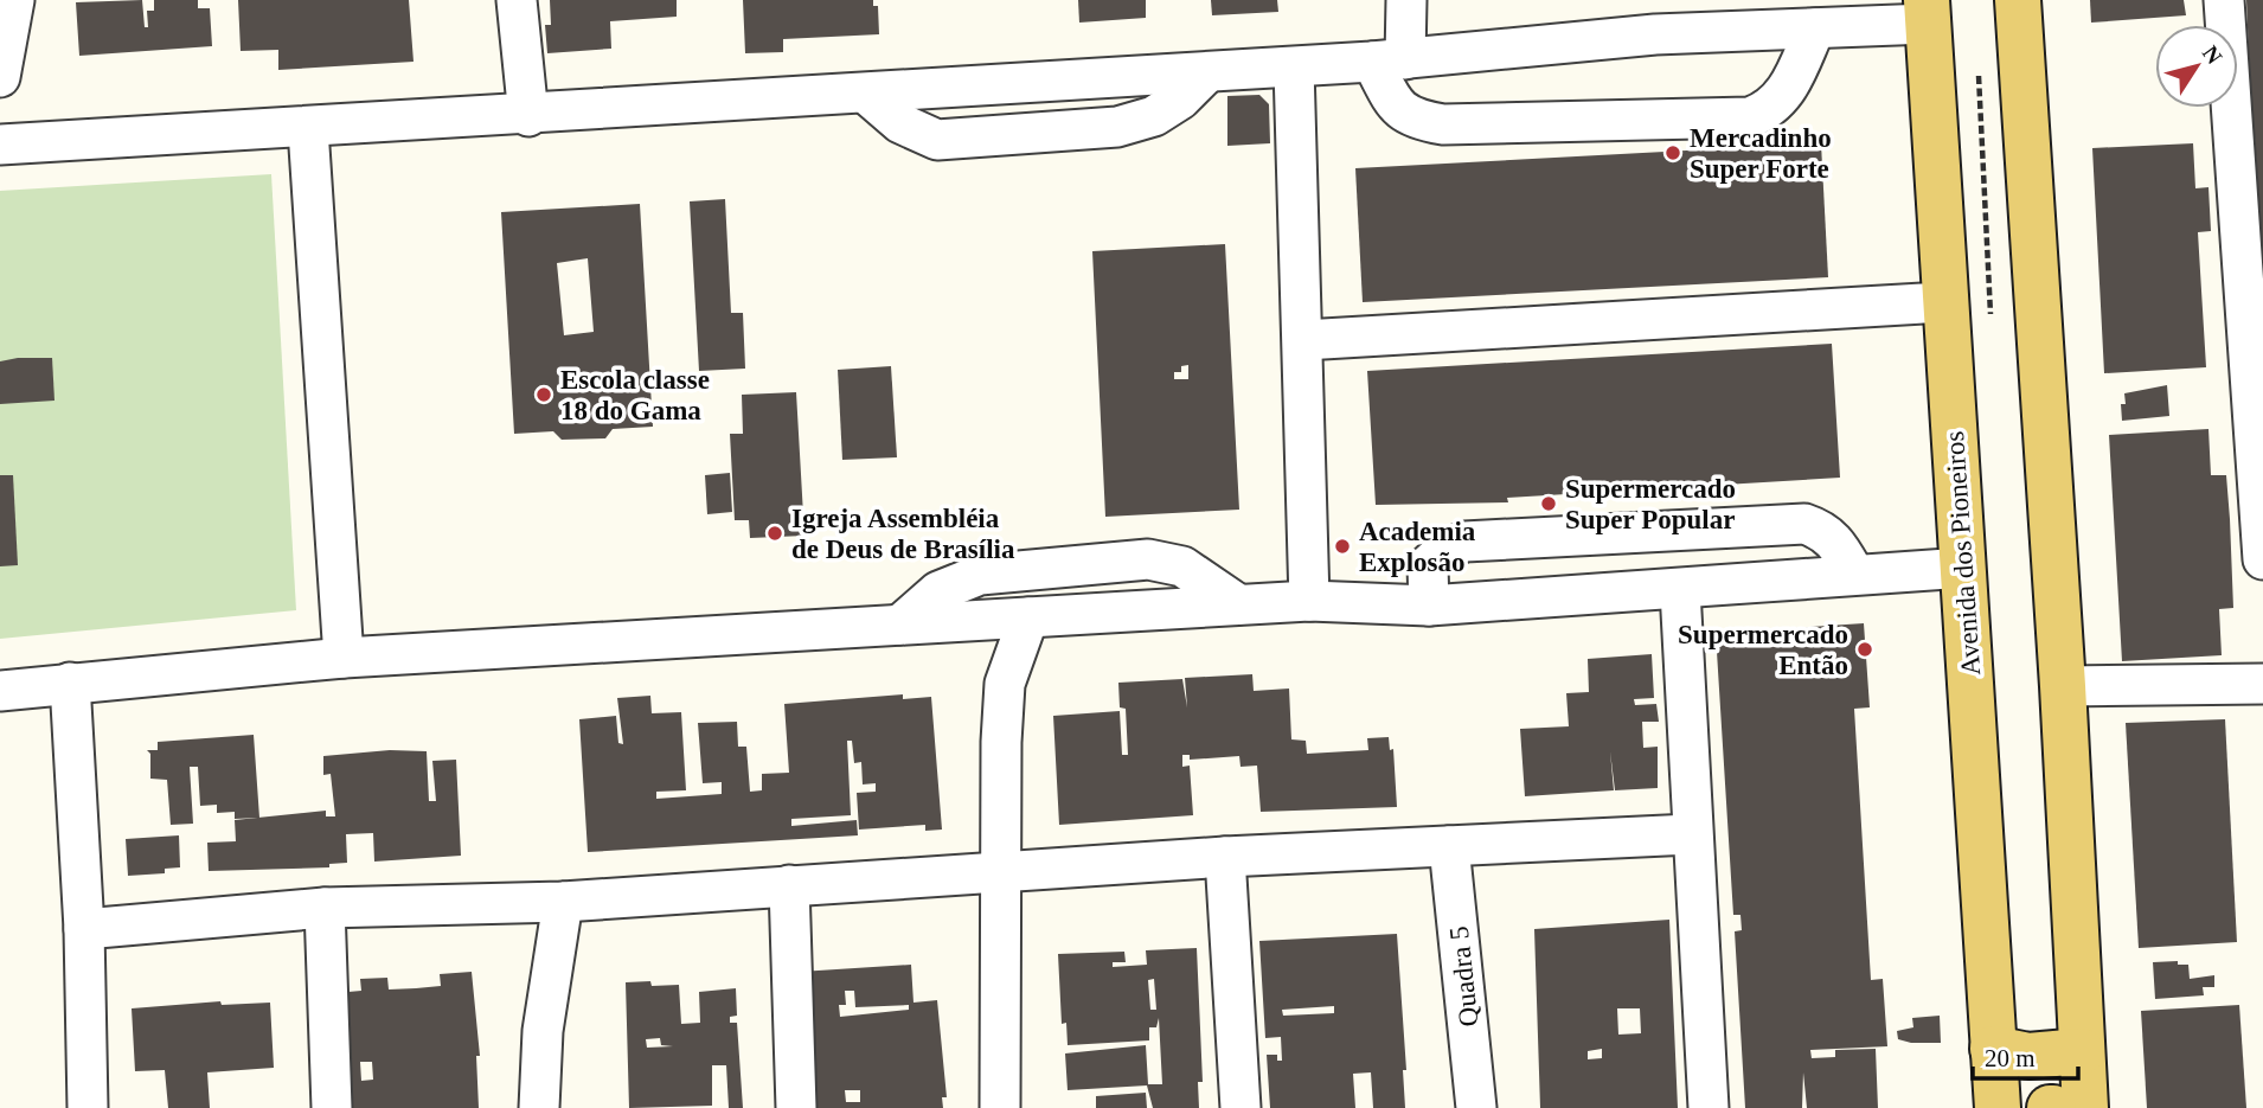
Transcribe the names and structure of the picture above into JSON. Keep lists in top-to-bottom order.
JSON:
{
  "streets": {
    "main road": ["Avenida dos Pioneiros"],
    "street": ["Quadra 5"]
  },
  "places": [
    "Mercadinho Super Forte",
    "Escola classe 18 do Gama",
    "Supermercado Super Popular",
    "Igreja Assembléia de Deus de Brasília",
    "Academia Explosão",
    "Supermercado Então"
  ],
  "scale_bar": "20 m",
  "north": "top right"
}
